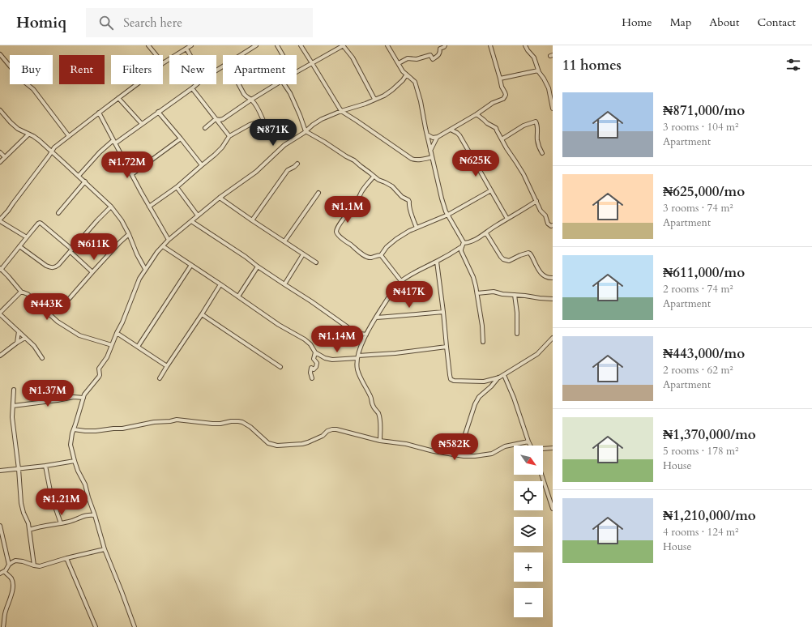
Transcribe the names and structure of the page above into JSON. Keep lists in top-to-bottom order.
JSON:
{
  "north": "bottom right",
  "page": {
    "header": "Homiq",
    "search": "Search here",
    "nav": [
      "Home",
      "Map",
      "About",
      "Contact"
    ],
    "heading": "11 homes",
    "chip": [
      "Buy",
      "Rent",
      "Filters",
      "New",
      "Apartment"
    ],
    "list": [
      {
        "name": "₦871,000/mo",
        "note": "3 rooms · 104 m² · Apartment"
      },
      {
        "name": "₦625,000/mo",
        "note": "3 rooms · 74 m² · Apartment"
      },
      {
        "name": "₦611,000/mo",
        "note": "2 rooms · 74 m² · Apartment"
      },
      {
        "name": "₦443,000/mo",
        "note": "2 rooms · 62 m² · Apartment"
      },
      {
        "name": "₦1,370,000/mo",
        "note": "5 rooms · 178 m² · House"
      },
      {
        "name": "₦1,210,000/mo",
        "note": "4 rooms · 124 m² · House"
      }
    ],
    "price": [
      "₦871K",
      "₦625K",
      "₦1.72M",
      "₦1.1M",
      "₦611K",
      "₦417K",
      "₦443K",
      "₦1.14M",
      "₦1.37M",
      "₦582K",
      "₦1.21M"
    ],
    "map_buttons": ["+", "−"]
  }
}
